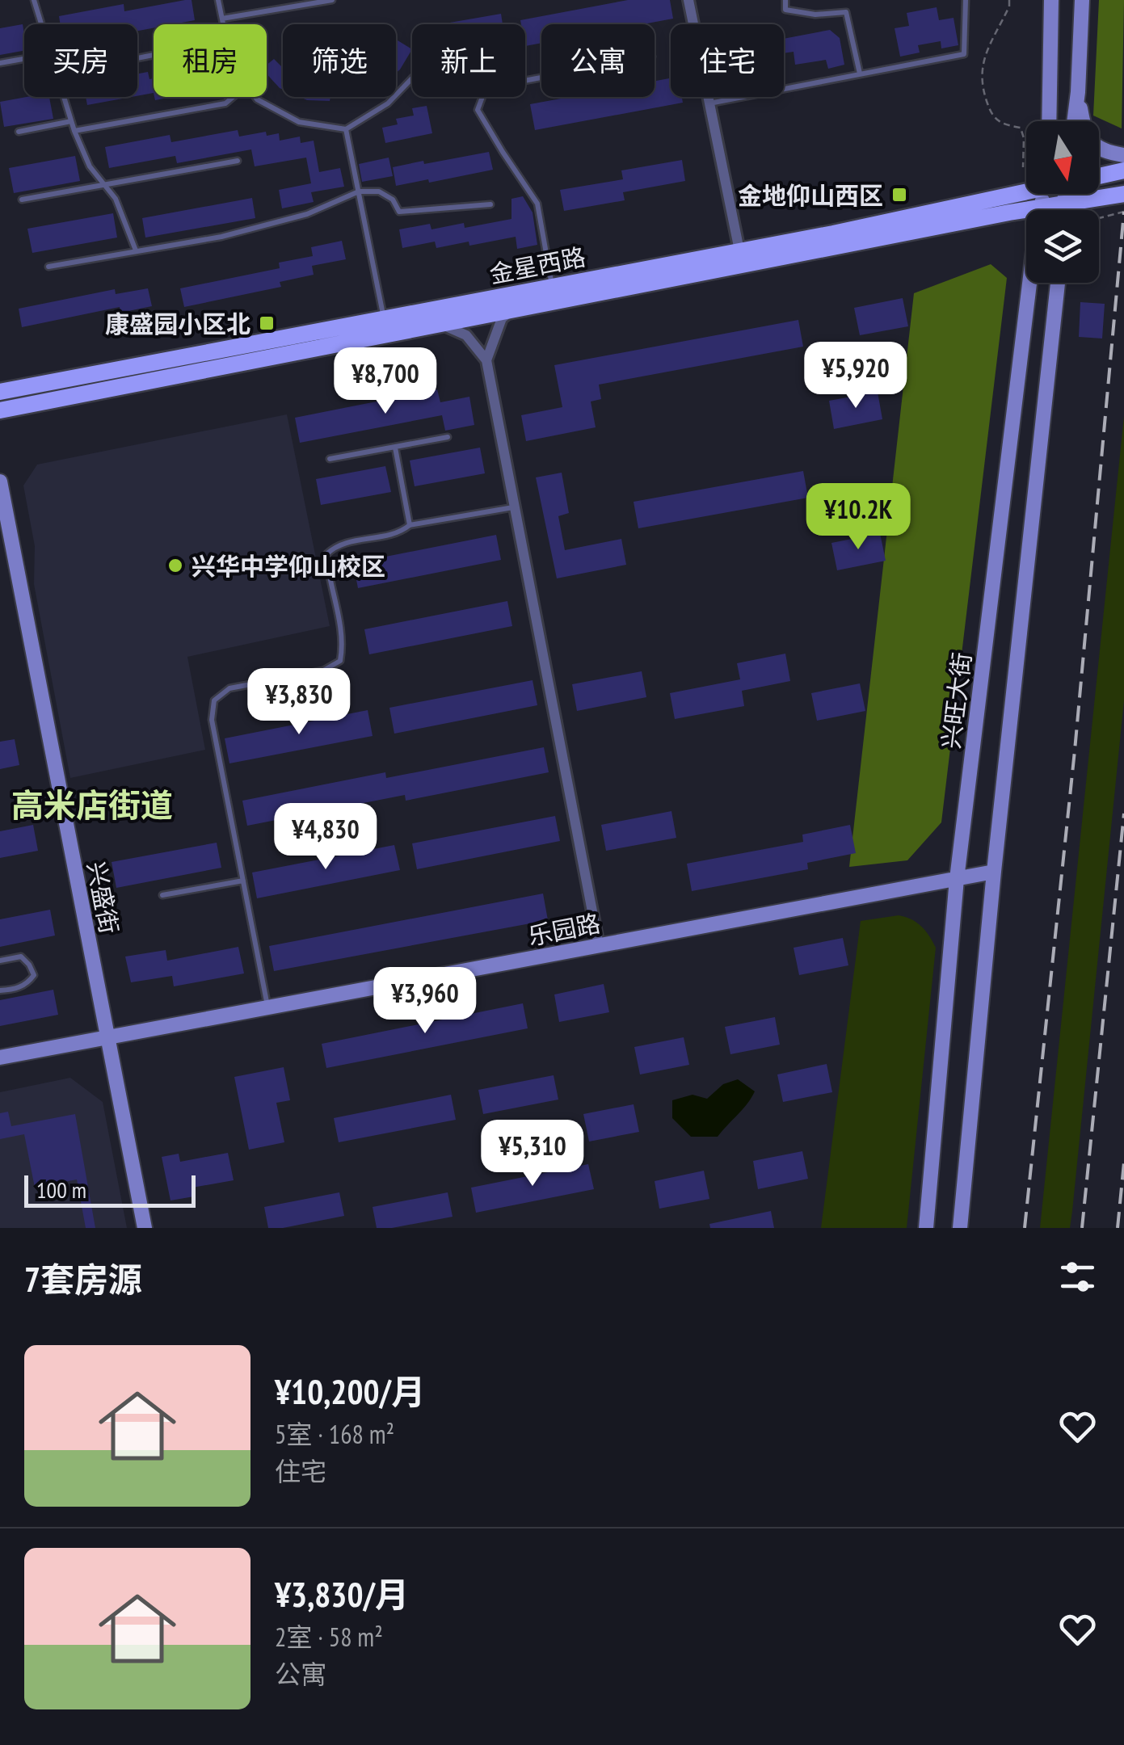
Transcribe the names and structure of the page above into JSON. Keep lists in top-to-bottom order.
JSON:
{
  "streets": {
    "main road": [
      "金星西路",
      "兴旺大街",
      "兴盛街",
      "乐园路"
    ]
  },
  "crossings": [
    ["金星西路", "兴旺大街"],
    ["兴旺大街", "乐园路"],
    ["兴盛街", "乐园路"]
  ],
  "districts": ["高米店街道"],
  "places": {
    "transit": ["金地仰山西区", "康盛园小区北"],
    "other": ["兴华中学仰山校区"]
  },
  "scale_bar": "100 m",
  "north": "bottom",
  "page": {
    "chip": [
      "买房",
      "租房",
      "筛选",
      "新上",
      "公寓",
      "住宅"
    ],
    "price": [
      "¥5,920",
      "¥8,700",
      "¥10.2K",
      "¥3,830",
      "¥4,830",
      "¥3,960",
      "¥5,310"
    ],
    "scale": "100 m",
    "heading": "7套房源",
    "list": [
      {
        "name": "¥10,200/月",
        "note": "5室 · 168 m² · 住宅"
      },
      {
        "name": "¥3,830/月",
        "note": "2室 · 58 m² · 公寓"
      }
    ]
  }
}
